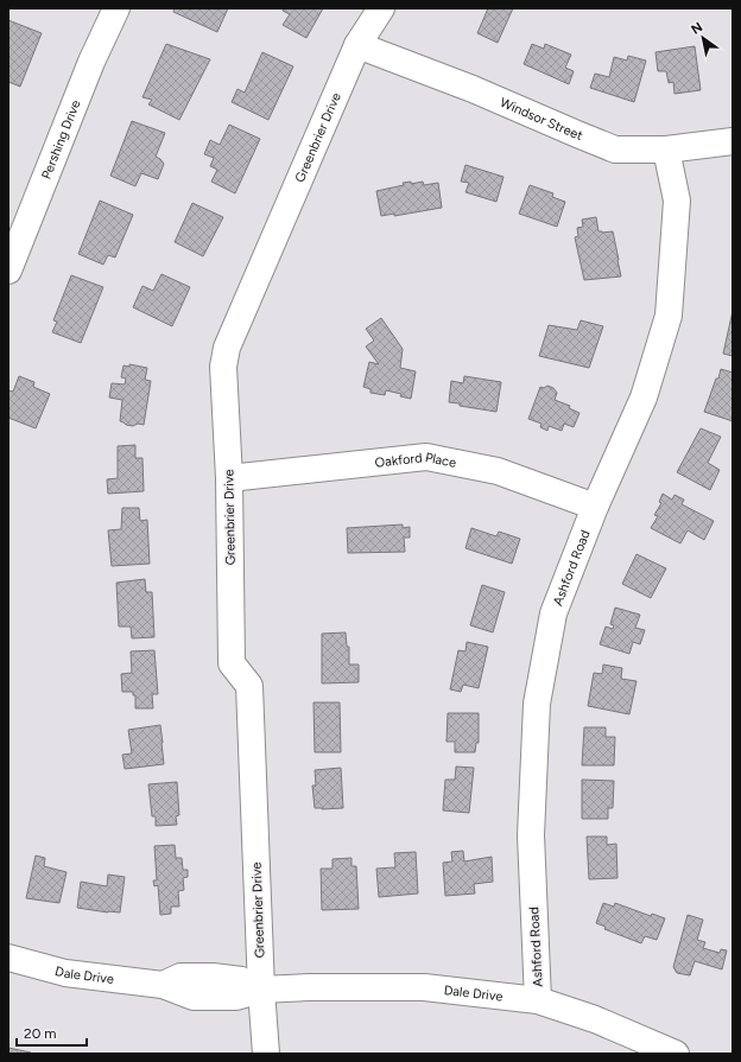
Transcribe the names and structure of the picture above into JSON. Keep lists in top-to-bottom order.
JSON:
{
  "streets": {
    "street": [
      "Windsor Street",
      "Greenbrier Drive",
      "Pershing Drive",
      "Oakford Place",
      "Ashford Road",
      "Dale Drive"
    ]
  },
  "crossings": [
    ["Windsor Street", "Greenbrier Drive"],
    ["Windsor Street", "Ashford Road"],
    ["Greenbrier Drive", "Oakford Place"],
    ["Greenbrier Drive", "Dale Drive"],
    ["Oakford Place", "Ashford Road"],
    ["Ashford Road", "Dale Drive"]
  ],
  "scale_bar": "20 m",
  "north": "top left"
}
